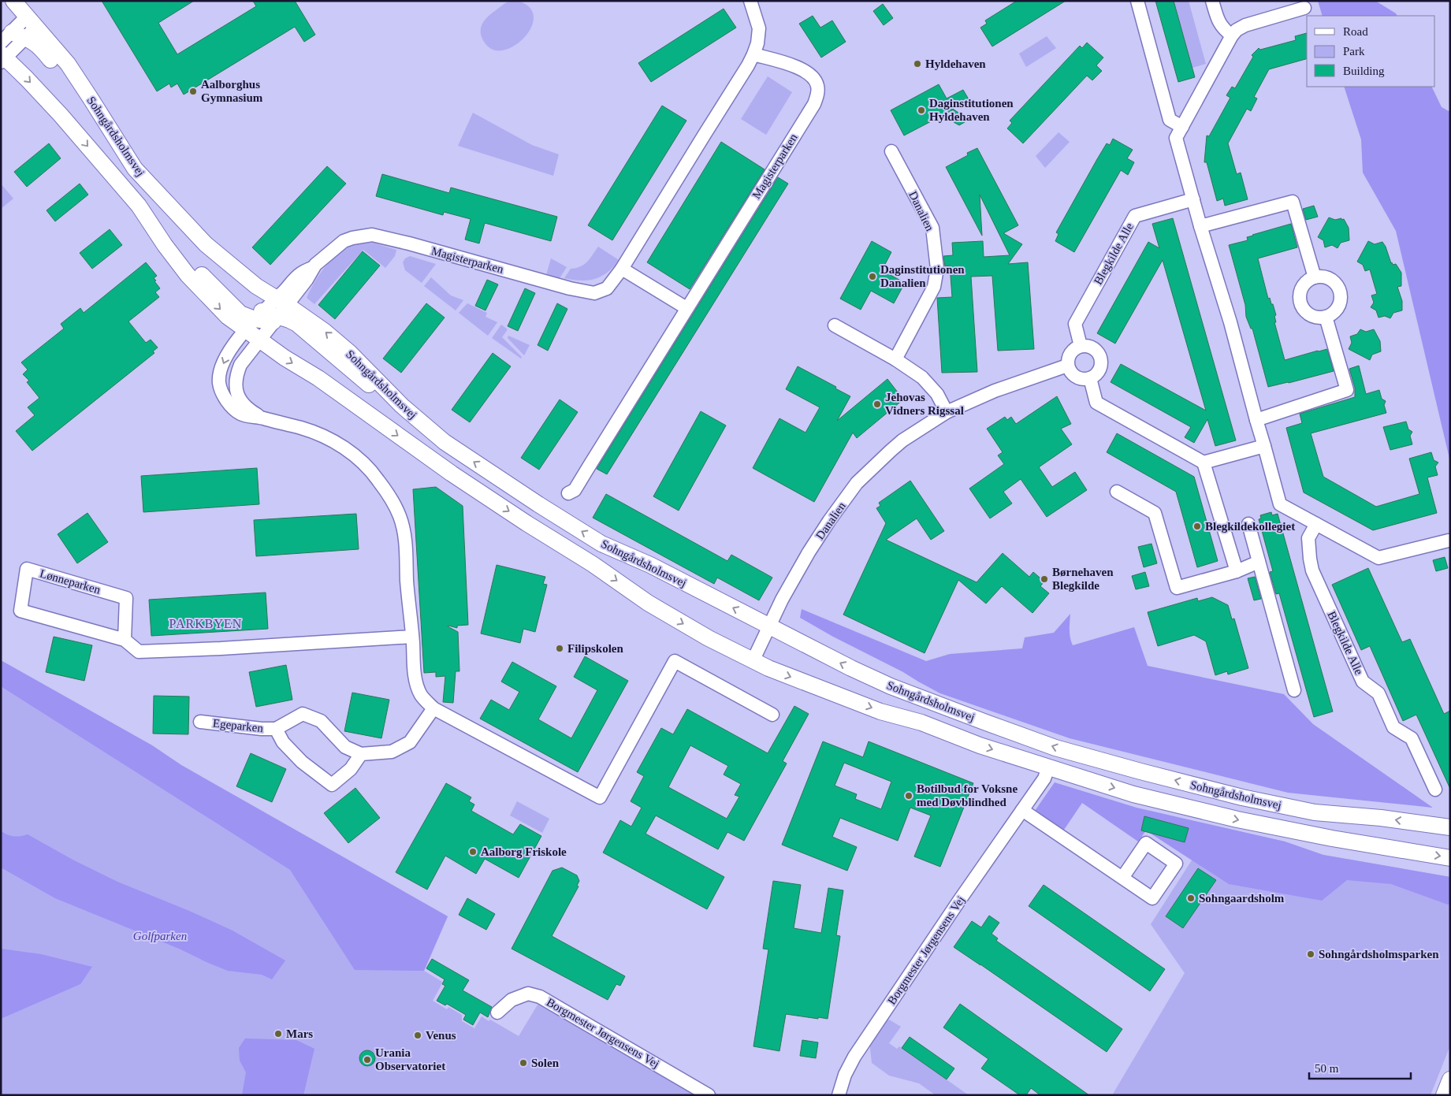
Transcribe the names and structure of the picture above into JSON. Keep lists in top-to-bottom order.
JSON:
{
  "streets": {
    "street": [
      "Sohngårdsholmsvej",
      "Magisterparken",
      "Danalien",
      "Blegkilde Alle",
      "Lønneparken",
      "Egeparken",
      "Borgmester Jørgensens Vej"
    ]
  },
  "crossings": [
    ["Sohngårdsholmsvej", "Magisterparken"],
    ["Sohngårdsholmsvej", "Danalien"],
    ["Sohngårdsholmsvej", "Borgmester Jørgensens Vej"],
    ["Danalien", "Blegkilde Alle"]
  ],
  "districts": ["PARKBYEN"],
  "parks": ["Golfparken"],
  "places": [
    "Hyldehaven",
    "Aalborghus Gymnasium",
    "Daginstitutionen Hyldehaven",
    "Daginstitutionen Danalien",
    "Jehovas Vidners Rigssal",
    "Blegkildekollegiet",
    "Børnehaven Blegkilde",
    "Filipskolen",
    "Botilbud for Voksne med Døvblindhed",
    "Aalborg Friskole",
    "Sohngaardsholm",
    "Sohngårdsholmsparken",
    "Mars",
    "Venus",
    "Urania Observatoriet",
    "Solen"
  ],
  "legend": ["Road", "Park", "Building"],
  "scale_bar": "50 m"
}
